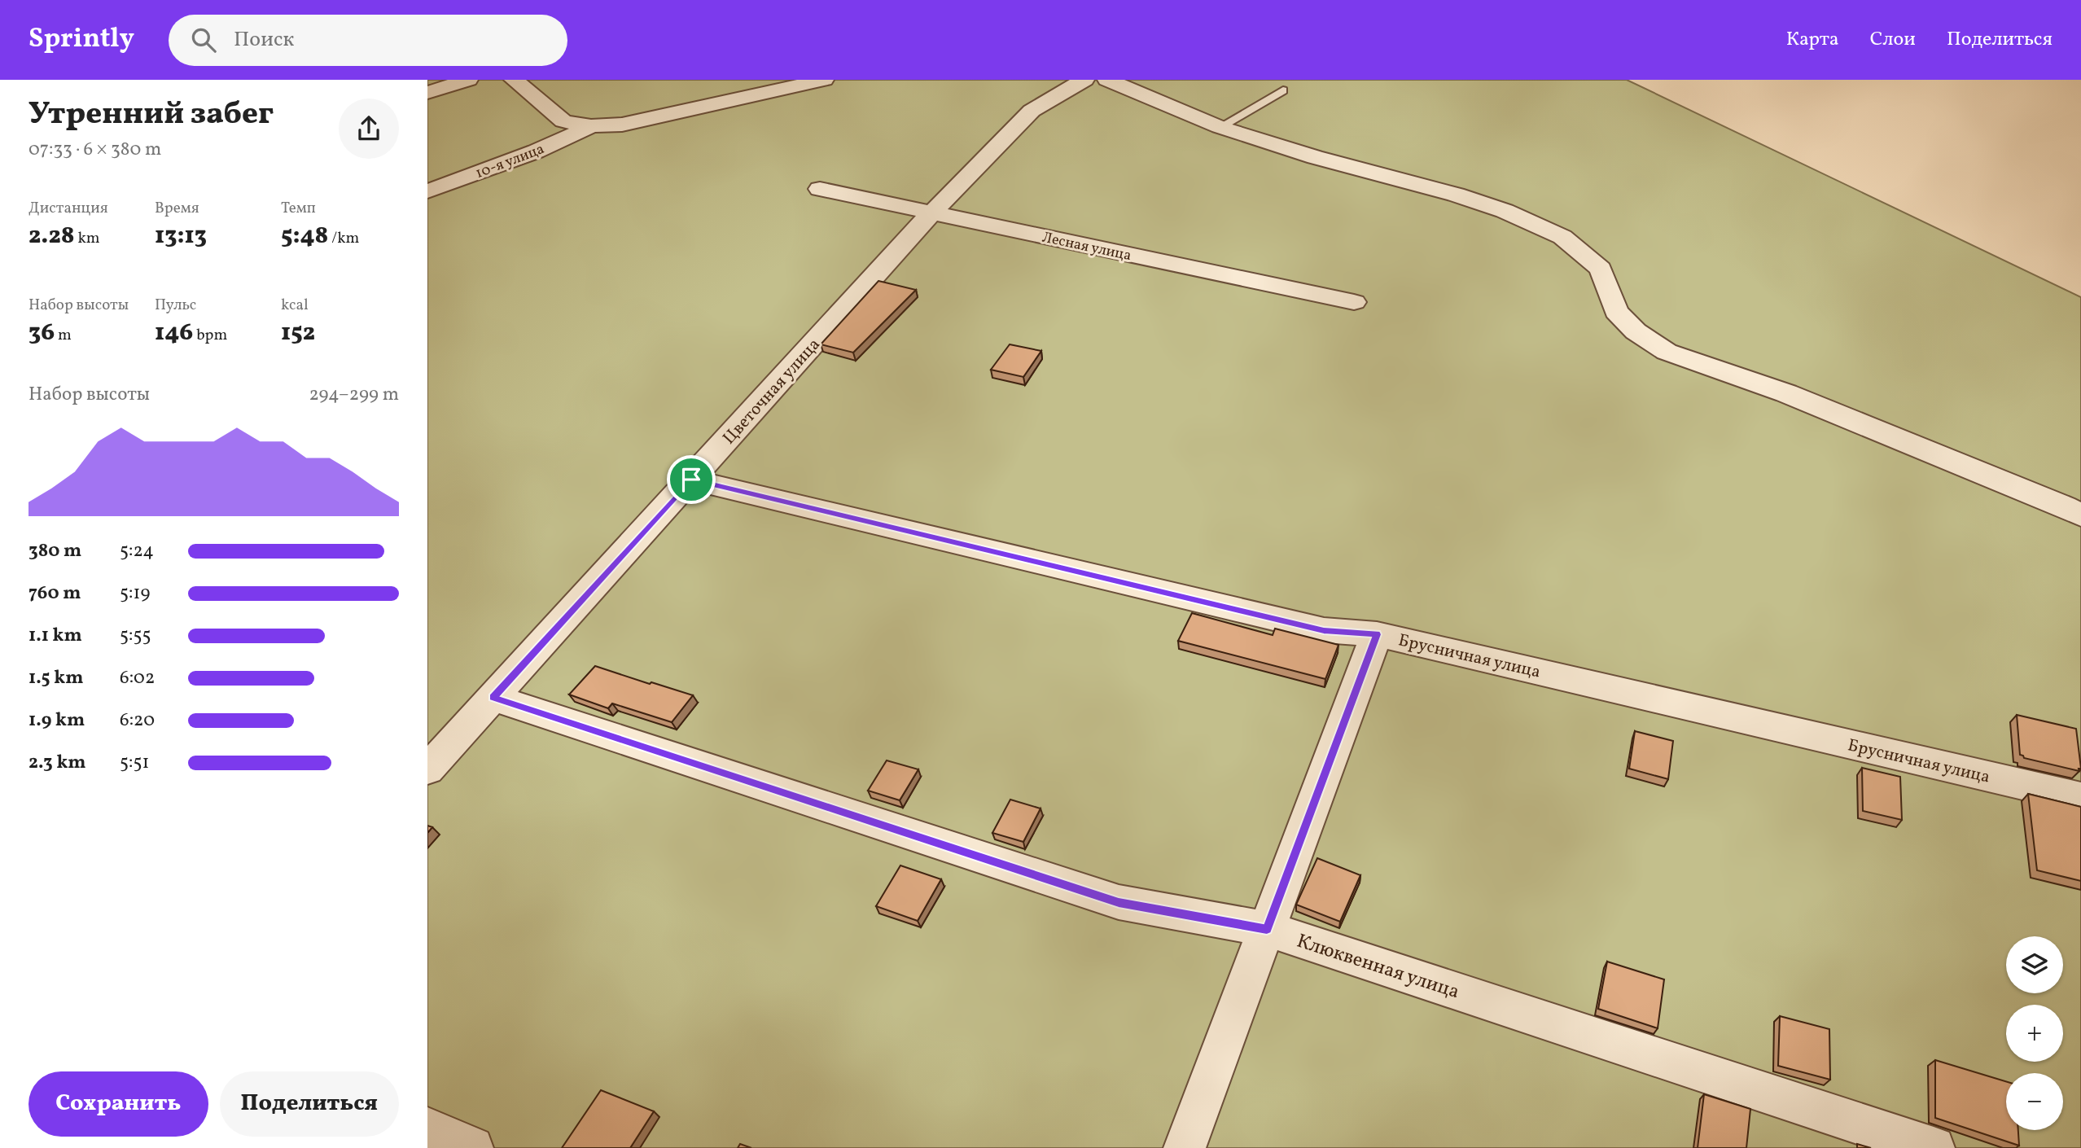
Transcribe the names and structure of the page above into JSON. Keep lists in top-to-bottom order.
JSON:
{
  "streets": {
    "street": [
      "10-я улица",
      "Лесная улица",
      "Цветочная улица",
      "Брусничная улица",
      "Клюквенная улица"
    ]
  },
  "crossings": [
    ["Лесная улица", "Цветочная улица"],
    ["Цветочная улица", "Брусничная улица"],
    ["Цветочная улица", "Клюквенная улица"]
  ],
  "page": {
    "header": "Sprintly",
    "search": "Поиск",
    "nav": ["Карта", "Слои", "Поделиться"],
    "heading": ["Утренний забег", "07:33 · 6 × 380 m"],
    "stats": [
      ["Дистанция", "2.28 km"],
      ["Время", "13:13"],
      ["Темп", "5:48 /km"],
      ["Набор высоты", "36 m"],
      ["Пульс", "146 bpm"],
      ["kcal", "152"]
    ],
    "chart": ["Набор высоты", "294–299 m"],
    "list": [
      {
        "name": "380 m",
        "note": "5:24"
      },
      {
        "name": "760 m",
        "note": "5:19"
      },
      {
        "name": "1.1 km",
        "note": "5:55"
      },
      {
        "name": "1.5 km",
        "note": "6:02"
      },
      {
        "name": "1.9 km",
        "note": "6:20"
      },
      {
        "name": "2.3 km",
        "note": "5:51"
      }
    ],
    "map_buttons": ["+", "−"],
    "buttons": ["Сохранить", "Поделиться"]
  }
}
